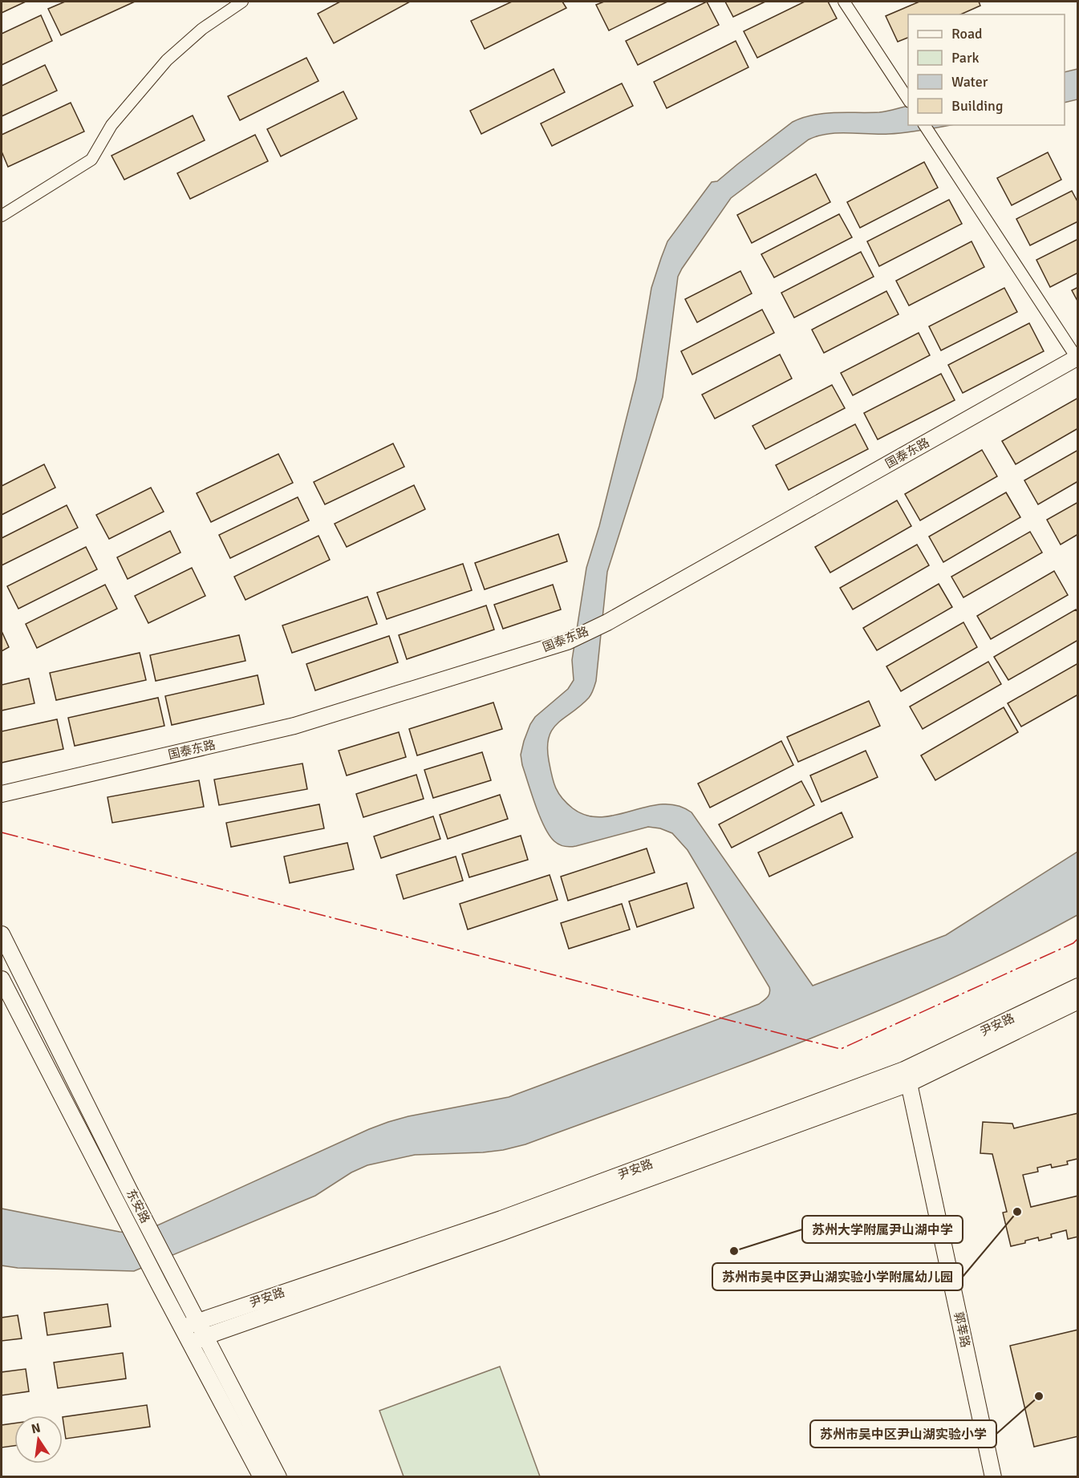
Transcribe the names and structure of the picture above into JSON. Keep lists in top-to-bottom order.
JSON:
{
  "streets": {
    "main road": [
      "国泰东路",
      "尹安路",
      "东安路",
      "郭莘路"
    ]
  },
  "crossings": [
    ["尹安路", "东安路"],
    ["尹安路", "郭莘路"]
  ],
  "places": ["苏州市吴中区尹山湖实验小学附属幼儿园", "苏州大学附属尹山湖中学", "苏州市吴中区尹山湖实验小学"],
  "legend": [
    "Road",
    "Park",
    "Water",
    "Building"
  ],
  "north": "top"
}
